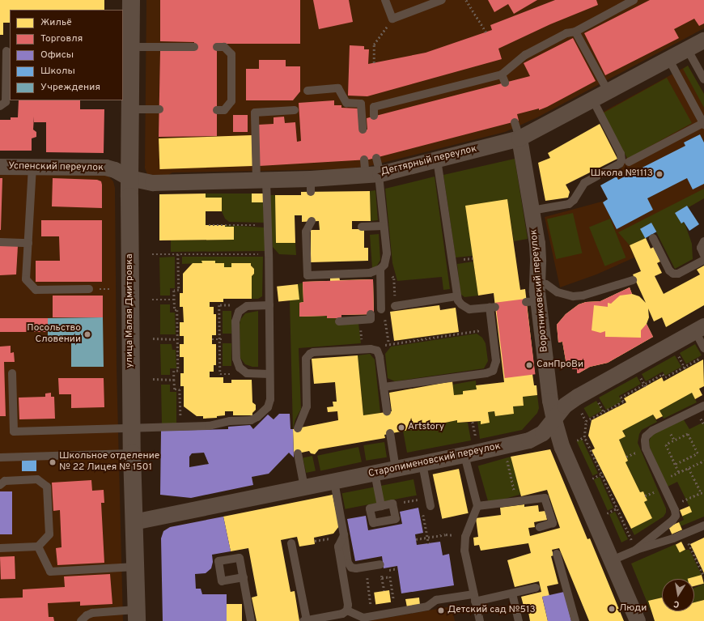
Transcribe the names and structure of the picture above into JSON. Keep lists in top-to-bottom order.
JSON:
{
  "streets": {
    "street": [
      "Дегтярный переулок",
      "Успенский переулок",
      "Воротниковский переулок",
      "улица Малая Дмитровка",
      "Старопименовский переулок"
    ]
  },
  "crossings": [
    ["Дегтярный переулок", "Успенский переулок"],
    ["Дегтярный переулок", "Воротниковский переулок"],
    ["Дегтярный переулок", "улица Малая Дмитровка"],
    ["Успенский переулок", "улица Малая Дмитровка"],
    ["Воротниковский переулок", "Старопименовский переулок"],
    ["улица Малая Дмитровка", "Старопименовский переулок"]
  ],
  "places": [
    "Школа №1113",
    "Посольство Словении",
    "СанПроВи",
    "Artstory",
    "Школьное отделение № 22 Лицея № 1501",
    "Люди",
    "Детский сад №513"
  ],
  "legend": [
    "Жильё",
    "Торговля",
    "Офисы",
    "Школы",
    "Учреждения"
  ],
  "north": "bottom"
}
